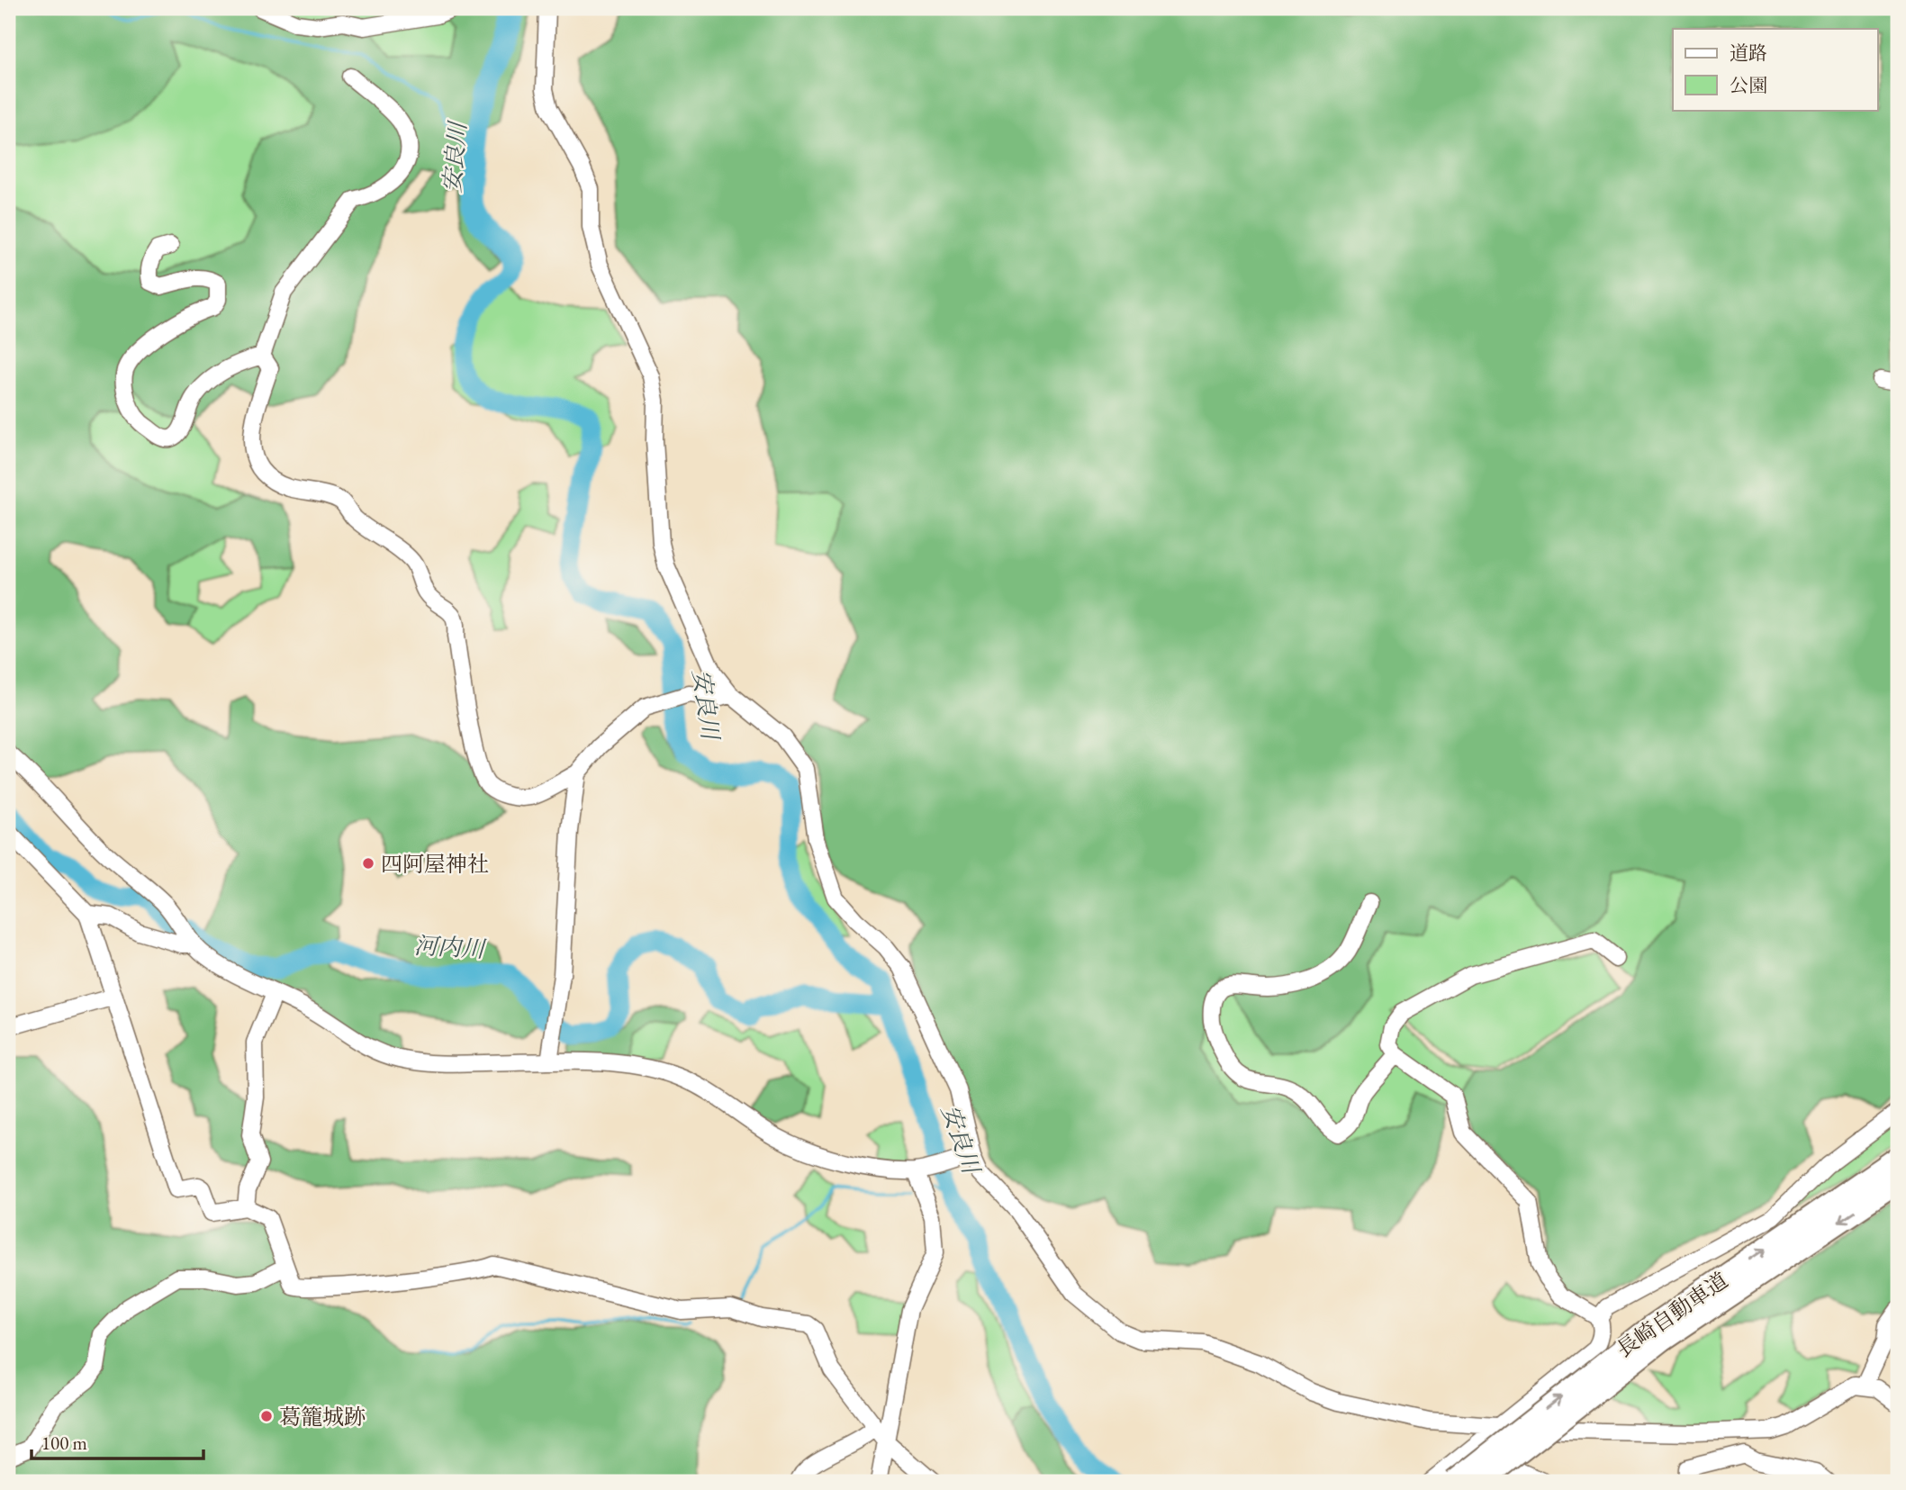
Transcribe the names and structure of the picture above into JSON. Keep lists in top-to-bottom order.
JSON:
{
  "streets": {
    "highway": ["長崎自動車道"]
  },
  "water": ["安良川", "河内川"],
  "places": ["四阿屋神社", "葛籠城跡"],
  "legend": ["道路", "公園"],
  "scale_bar": "100 m"
}
